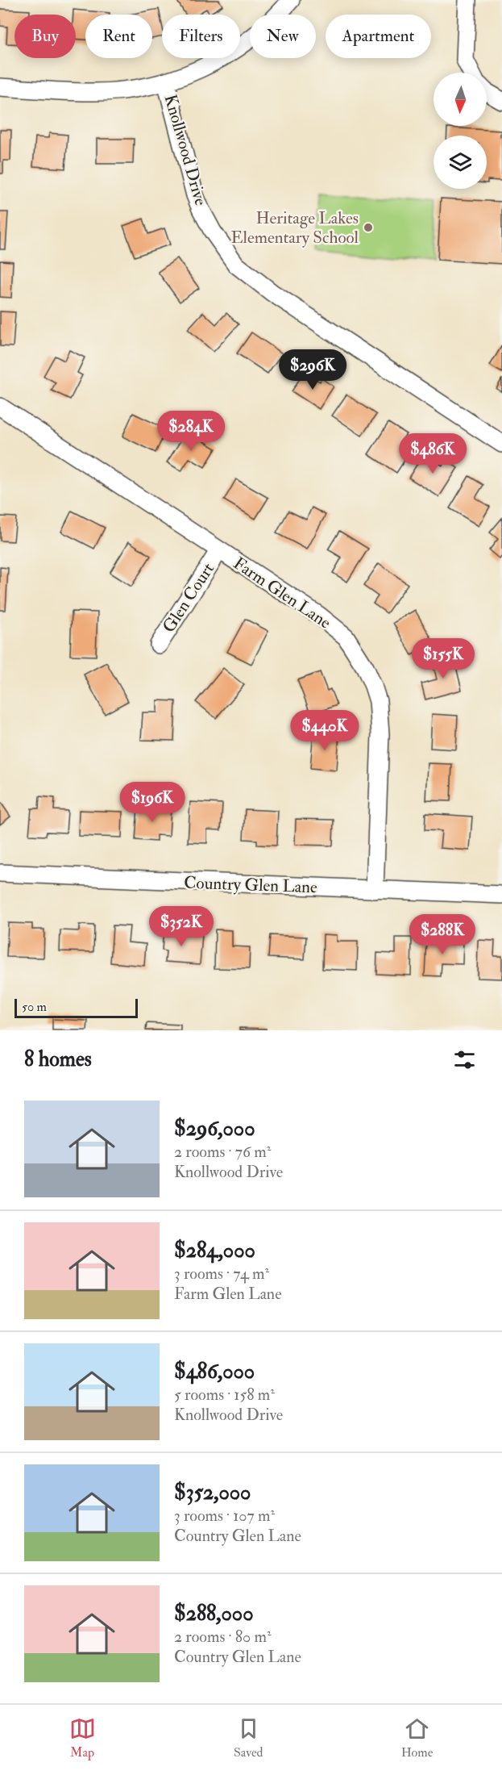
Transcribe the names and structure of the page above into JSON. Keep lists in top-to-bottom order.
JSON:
{
  "streets": {
    "street": [
      "Knollwood Drive",
      "Farm Glen Lane",
      "Glen Court",
      "Country Glen Lane"
    ]
  },
  "crossings": [
    ["Farm Glen Lane", "Glen Court"],
    ["Farm Glen Lane", "Country Glen Lane"]
  ],
  "places": ["Heritage Lakes Elementary School"],
  "scale_bar": "50 m",
  "north": "bottom",
  "page": {
    "chip": [
      "Buy",
      "Rent",
      "Filters",
      "New",
      "Apartment"
    ],
    "price": [
      "$296K",
      "$284K",
      "$486K",
      "$155K",
      "$440K",
      "$196K",
      "$352K",
      "$288K"
    ],
    "scale": "50 m",
    "heading": "8 homes",
    "list": [
      {
        "name": "$296,000",
        "note": "2 rooms · 76 m² · Knollwood Drive"
      },
      {
        "name": "$284,000",
        "note": "3 rooms · 74 m² · Farm Glen Lane"
      },
      {
        "name": "$486,000",
        "note": "5 rooms · 158 m² · Knollwood Drive"
      },
      {
        "name": "$352,000",
        "note": "3 rooms · 107 m² · Country Glen Lane"
      },
      {
        "name": "$288,000",
        "note": "2 rooms · 80 m² · Country Glen Lane"
      }
    ],
    "tabs": ["Map", "Saved", "Home"]
  }
}
